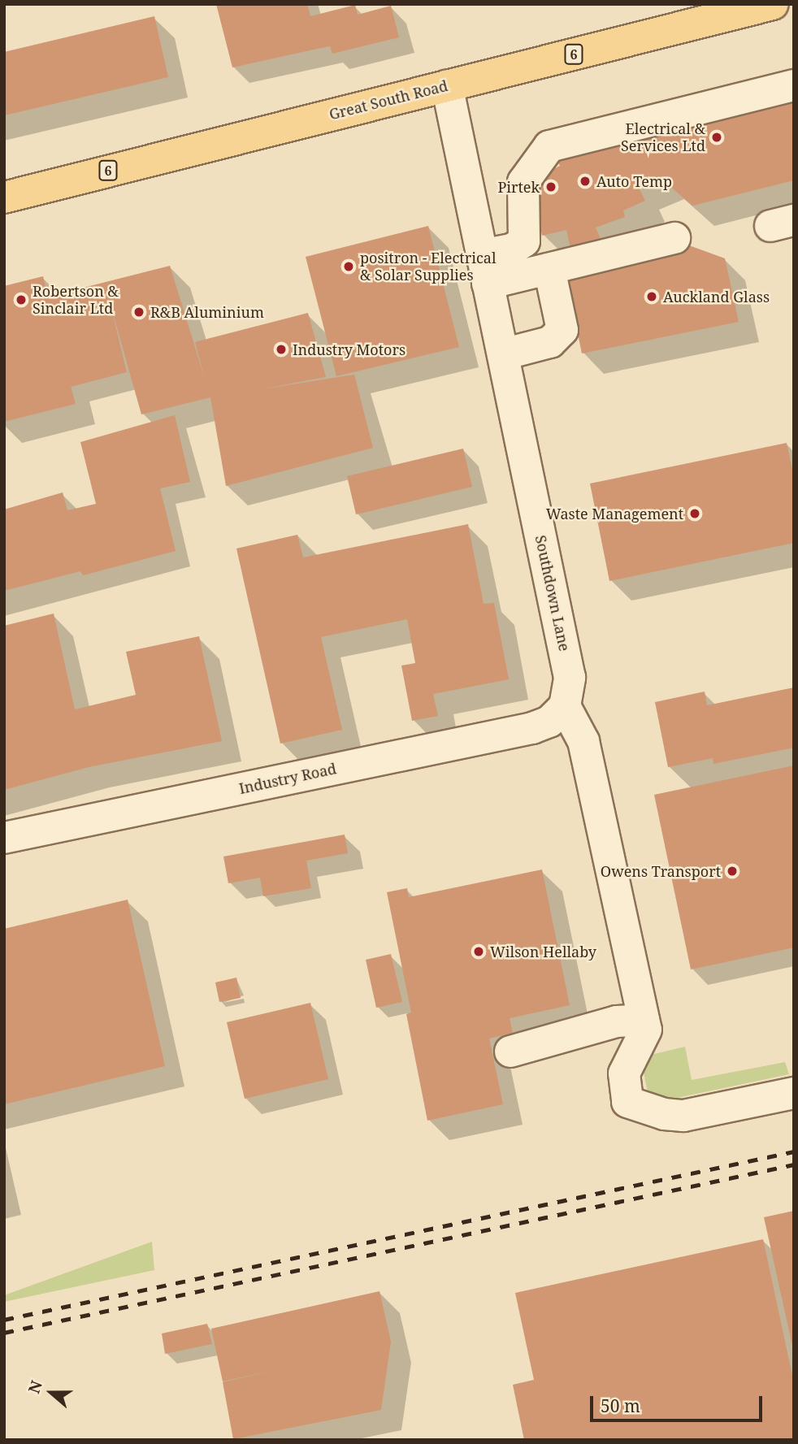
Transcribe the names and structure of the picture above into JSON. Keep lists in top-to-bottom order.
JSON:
{
  "streets": {
    "main road": ["6", "Great South Road"],
    "street": ["Southdown Lane", "Industry Road"]
  },
  "crossings": [
    ["Great South Road", "Southdown Lane"],
    ["Southdown Lane", "Industry Road"]
  ],
  "places": [
    "Electrical & Services Ltd",
    "Auto Temp",
    "Pirtek",
    "positron - Electrical & Solar Supplies",
    "Auckland Glass",
    "Robertson & Sinclair Ltd",
    "R&B Aluminium",
    "Industry Motors",
    "Waste Management",
    "Owens Transport",
    "Wilson Hellaby"
  ],
  "scale_bar": "50 m",
  "north": "left"
}
